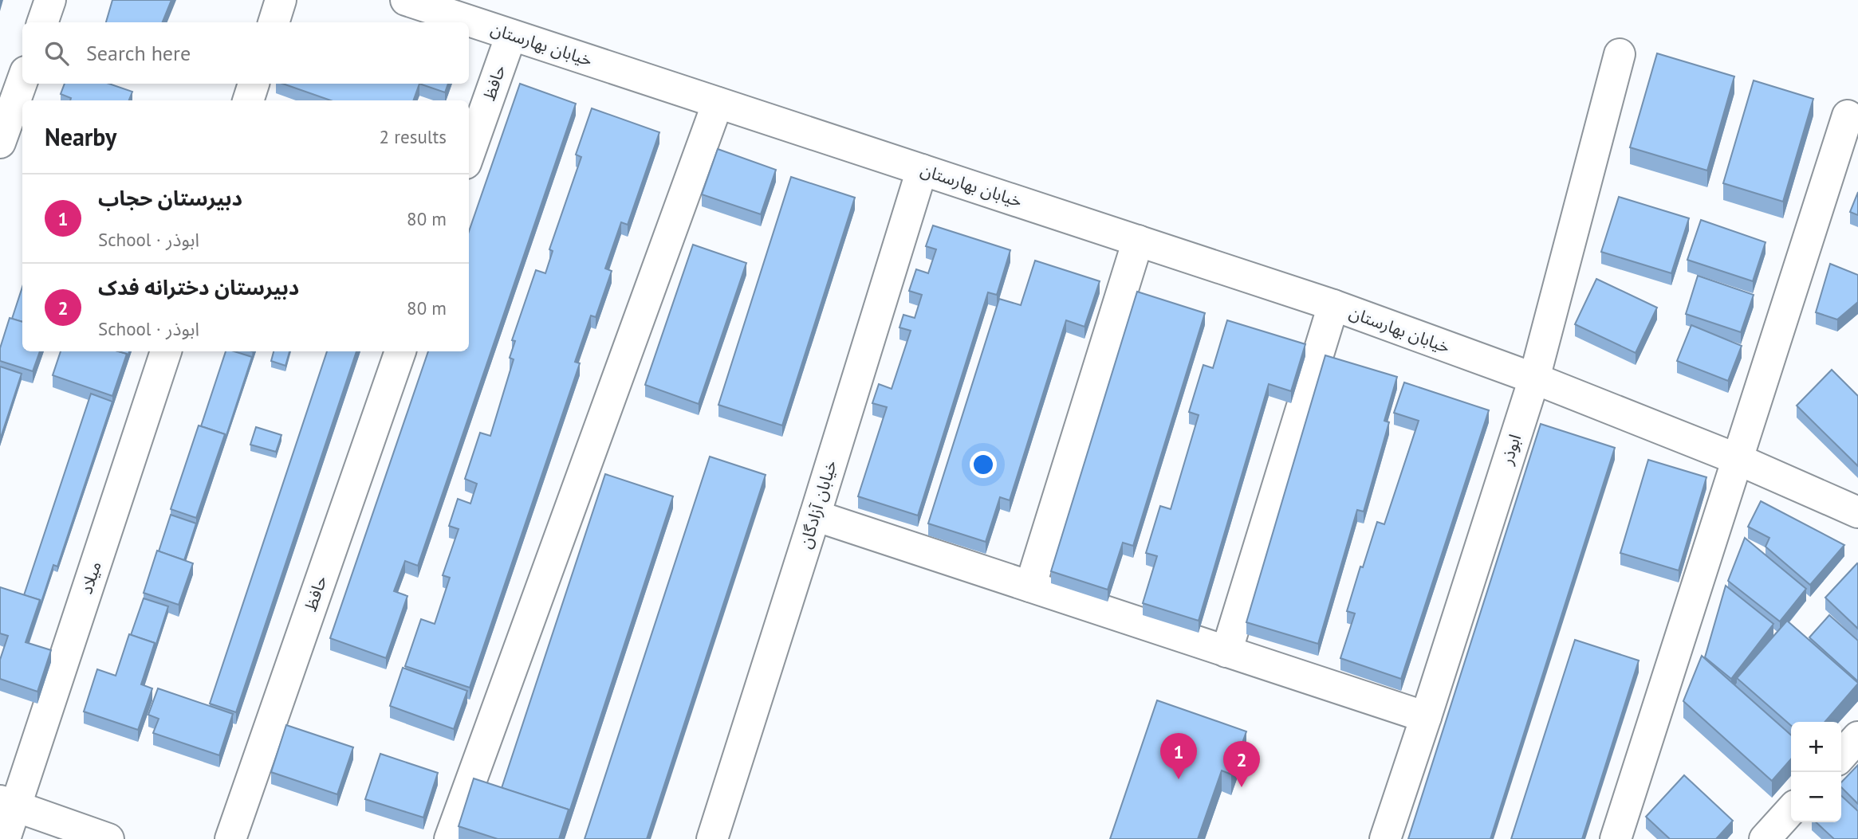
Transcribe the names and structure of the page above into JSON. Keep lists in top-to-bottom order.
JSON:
{
  "streets": {
    "street": [
      "خیابان بهارستان",
      "حافظ",
      "ابوذر",
      "خیابان آزادگان",
      "میلاد"
    ]
  },
  "crossings": [
    ["خیابان بهارستان", "حافظ"],
    ["خیابان بهارستان", "ابوذر"],
    ["خیابان بهارستان", "خیابان آزادگان"]
  ],
  "page": {
    "search": "Search here",
    "heading": ["Nearby", "2 results"],
    "list": [
      {
        "mark": "1",
        "name": "دبیرستان حجاب",
        "note": "School · ابوذر",
        "value": "80 m"
      },
      {
        "mark": "2",
        "name": "دبیرستان دخترانه فدک",
        "note": "School · ابوذر",
        "value": "80 m"
      }
    ],
    "map_buttons": ["+", "−"],
    "pins": ["1", "2"]
  }
}
